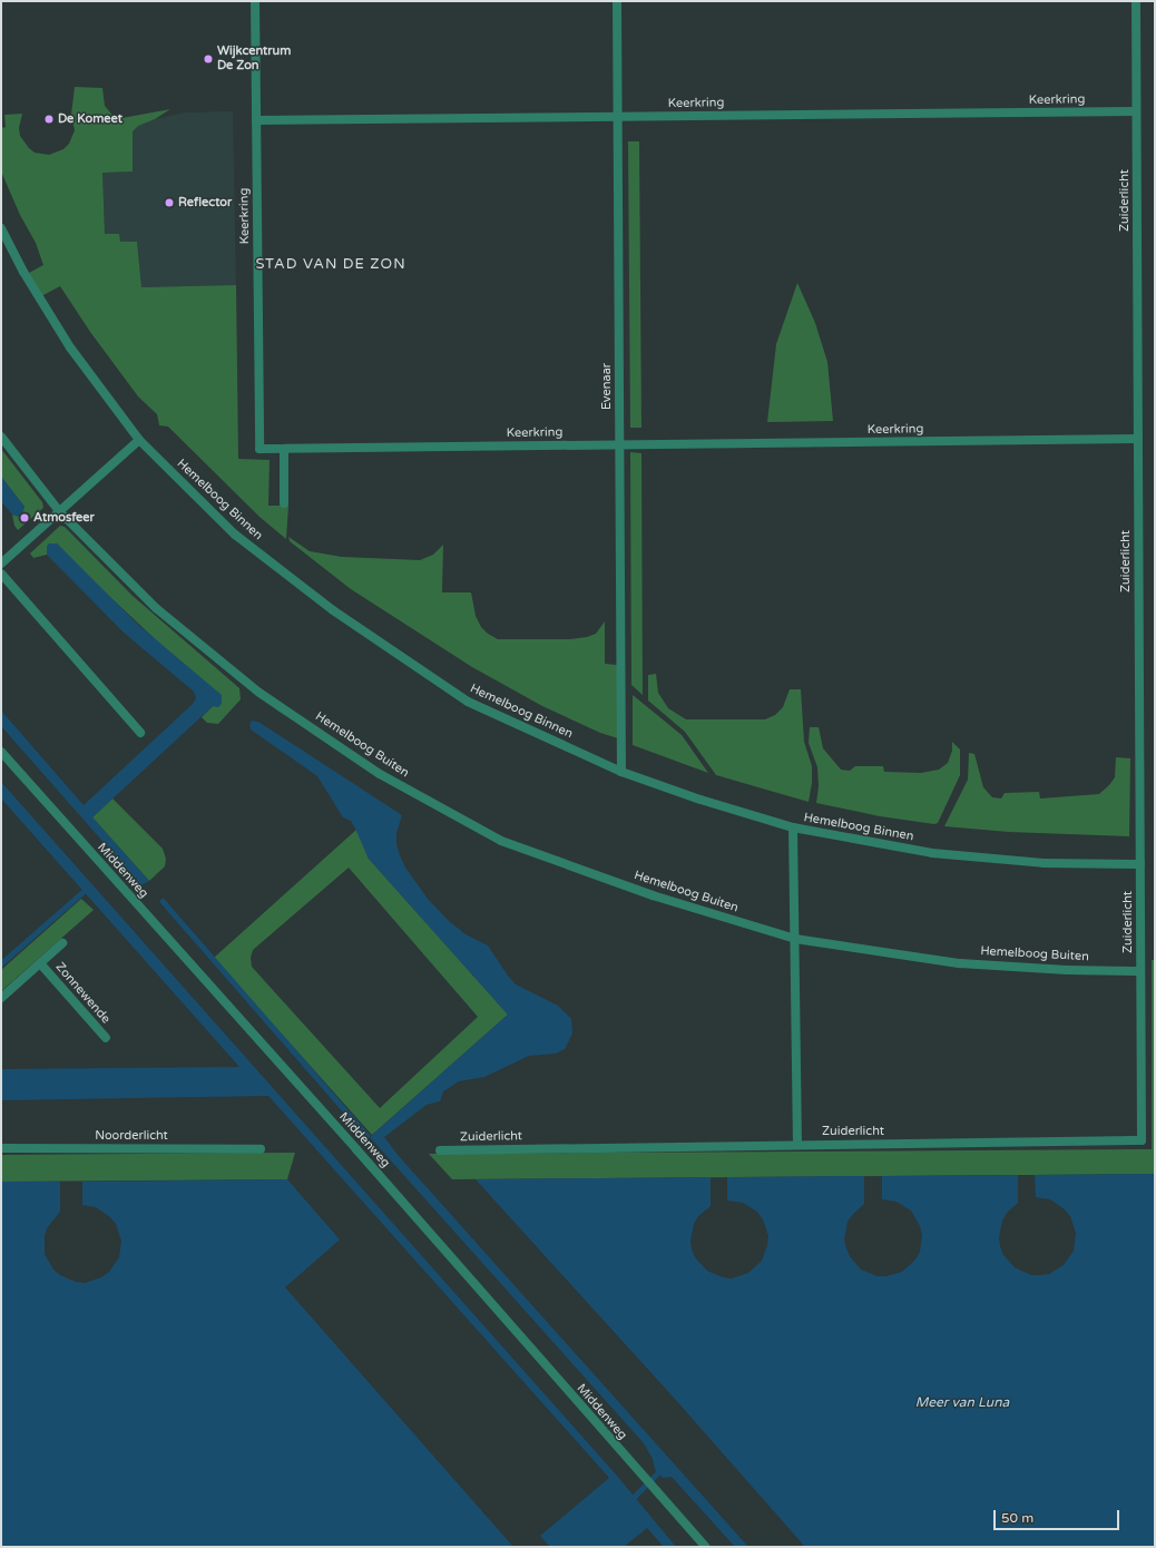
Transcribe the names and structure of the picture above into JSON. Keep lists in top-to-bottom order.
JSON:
{
  "streets": {
    "street": [
      "Keerkring",
      "Zuiderlicht",
      "Evenaar",
      "Hemelboog Binnen",
      "Hemelboog Buiten",
      "Middenweg",
      "Zonnewende",
      "Noorderlicht"
    ]
  },
  "crossings": [
    ["Keerkring", "Zuiderlicht"],
    ["Keerkring", "Evenaar"],
    ["Zuiderlicht", "Hemelboog Binnen"],
    ["Zuiderlicht", "Hemelboog Buiten"],
    ["Evenaar", "Hemelboog Binnen"]
  ],
  "districts": ["STAD VAN DE ZON"],
  "water": ["Meer van Luna"],
  "places": [
    "Wijkcentrum De Zon",
    "De Komeet",
    "Reflector",
    "Atmosfeer"
  ],
  "scale_bar": "50 m"
}
